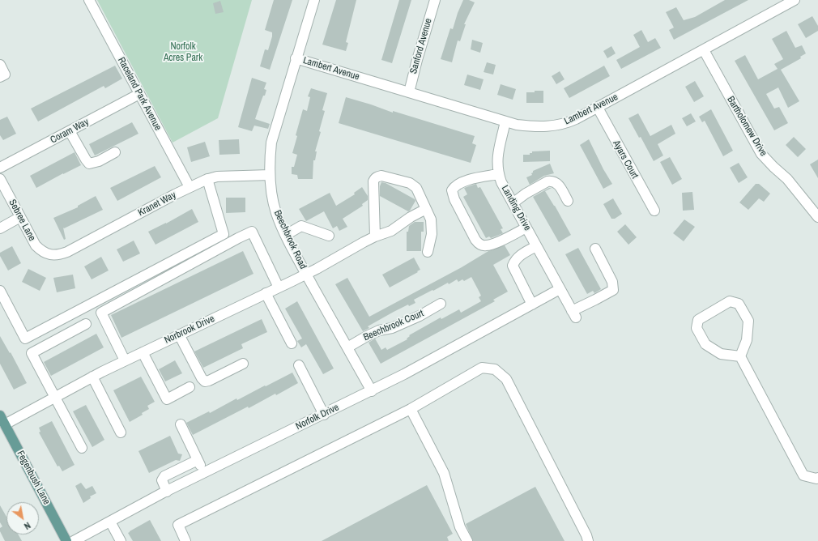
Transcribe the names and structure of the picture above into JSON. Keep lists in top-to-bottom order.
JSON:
{
  "streets": {
    "main road": ["Fegenbush Lane"],
    "street": [
      "Sanford Avenue",
      "Lambert Avenue",
      "Raceland Park Avenue",
      "Bartholomew Drive",
      "Coram Way",
      "Ayars Court",
      "Kranet Way",
      "Landing Drive",
      "Sebree Lane",
      "Beechbrook Road",
      "Beechbrook Court",
      "Norbrook Drive",
      "Norfolk Drive"
    ]
  },
  "crossings": [
    ["Sanford Avenue", "Lambert Avenue"],
    ["Lambert Avenue", "Bartholomew Drive"],
    ["Lambert Avenue", "Ayars Court"],
    ["Lambert Avenue", "Landing Drive"],
    ["Lambert Avenue", "Beechbrook Road"],
    ["Raceland Park Avenue", "Coram Way"],
    ["Raceland Park Avenue", "Kranet Way"],
    ["Kranet Way", "Sebree Lane"],
    ["Kranet Way", "Beechbrook Road"],
    ["Landing Drive", "Norfolk Drive"],
    ["Beechbrook Road", "Beechbrook Court"],
    ["Beechbrook Road", "Norbrook Drive"],
    ["Beechbrook Road", "Norfolk Drive"],
    ["Norbrook Drive", "Fegenbush Lane"]
  ],
  "parks": ["Norfolk Acres Park"],
  "north": "bottom right"
}
